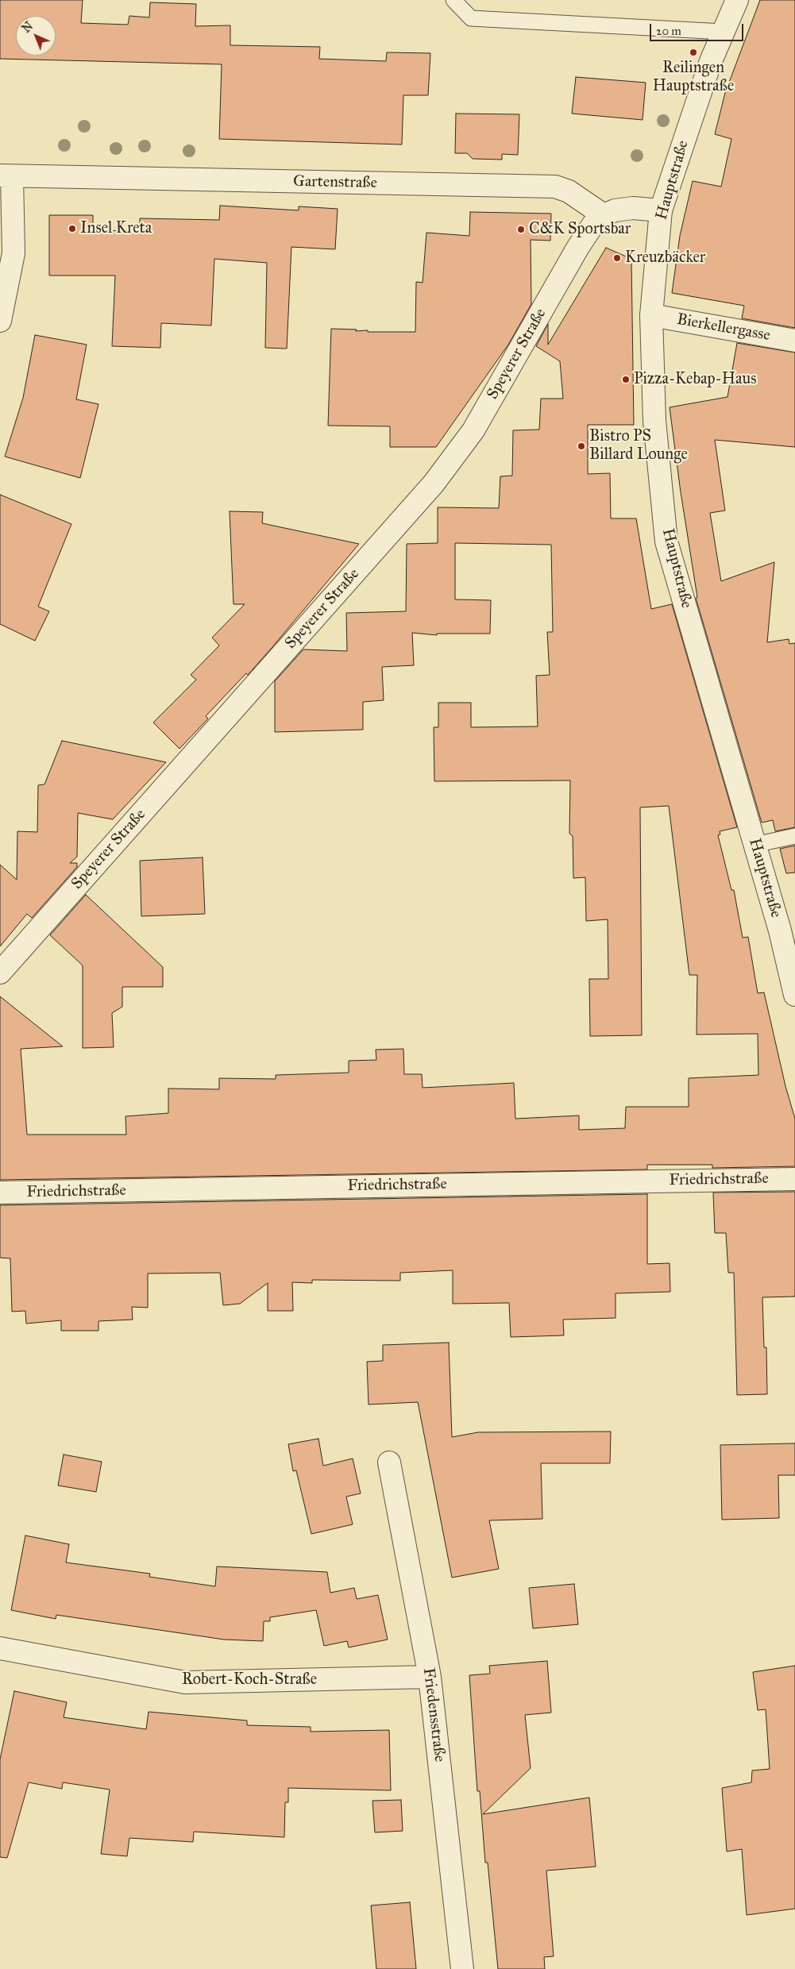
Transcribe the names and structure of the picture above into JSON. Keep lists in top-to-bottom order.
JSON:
{
  "streets": {
    "street": [
      "Hauptstraße",
      "Gartenstraße",
      "Bierkellergasse",
      "Speyerer Straße",
      "Friedrichstraße",
      "Robert-Koch-Straße",
      "Friedensstraße"
    ]
  },
  "crossings": [
    ["Hauptstraße", "Bierkellergasse"],
    ["Gartenstraße", "Speyerer Straße"],
    ["Robert-Koch-Straße", "Friedensstraße"]
  ],
  "places": [
    "Reilingen Hauptstraße",
    "Insel Kreta",
    "C&K Sportsbar",
    "Kreuzbäcker",
    "Pizza-Kebap-Haus",
    "Bistro PS Billard Lounge"
  ],
  "scale_bar": "20 m",
  "north": "top left"
}
